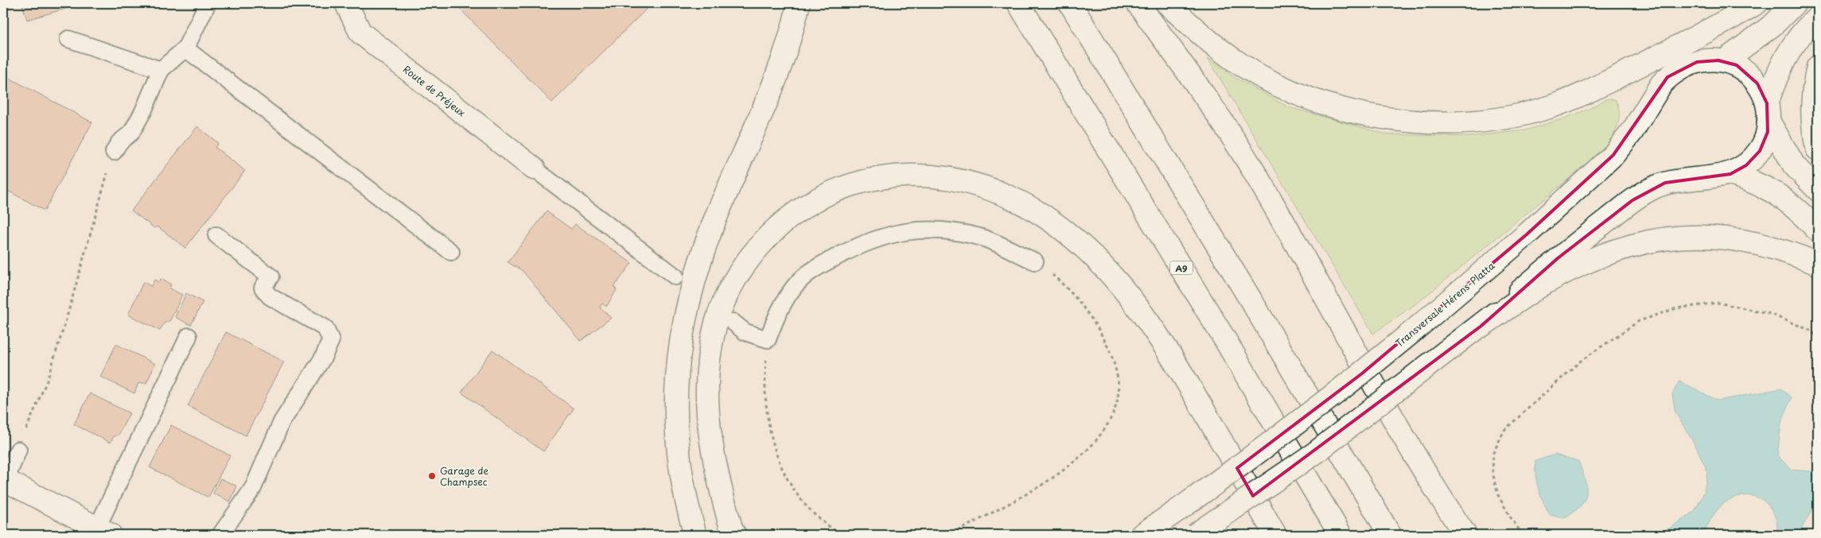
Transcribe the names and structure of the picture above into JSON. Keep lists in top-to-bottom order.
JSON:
{
  "streets": {
    "main road": ["Route de Préjeux", "A9", "Transversale Hérens-Platta"]
  },
  "places": ["Garage de Champsec"]
}
